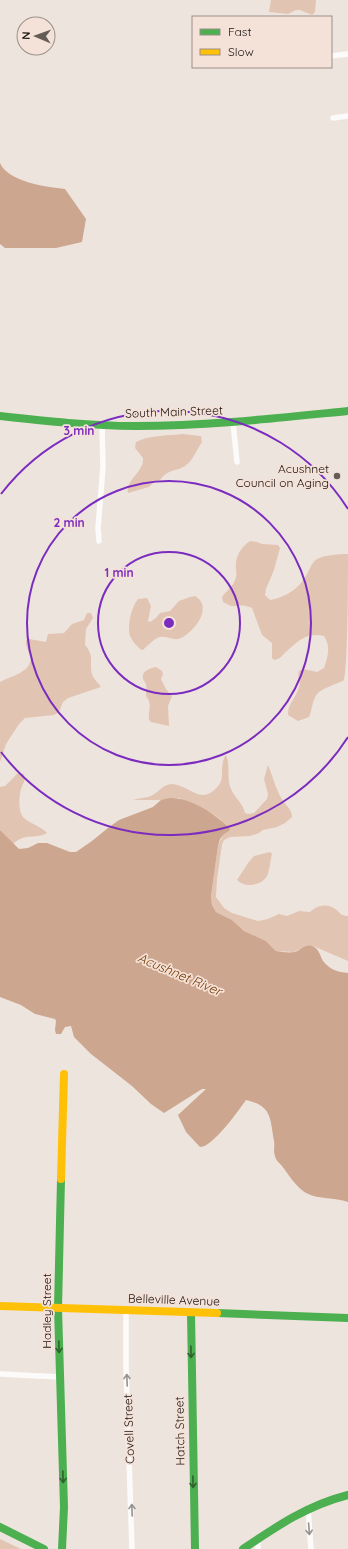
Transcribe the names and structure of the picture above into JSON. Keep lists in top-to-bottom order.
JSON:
{
  "streets": {
    "street": [
      "South Main Street",
      "Belleville Avenue",
      "Hadley Street",
      "Covell Street",
      "Hatch Street"
    ]
  },
  "crossings": [
    ["Belleville Avenue", "Hadley Street"],
    ["Belleville Avenue", "Covell Street"],
    ["Belleville Avenue", "Hatch Street"]
  ],
  "one_way": ["Hadley Street", "Covell Street", "Hatch Street"],
  "water": ["Acushnet River"],
  "places": ["Acushnet Council on Aging"],
  "legend": ["Fast", "Slow"],
  "north": "left",
  "rings": ["3 min", "2 min", "1 min"]
}
